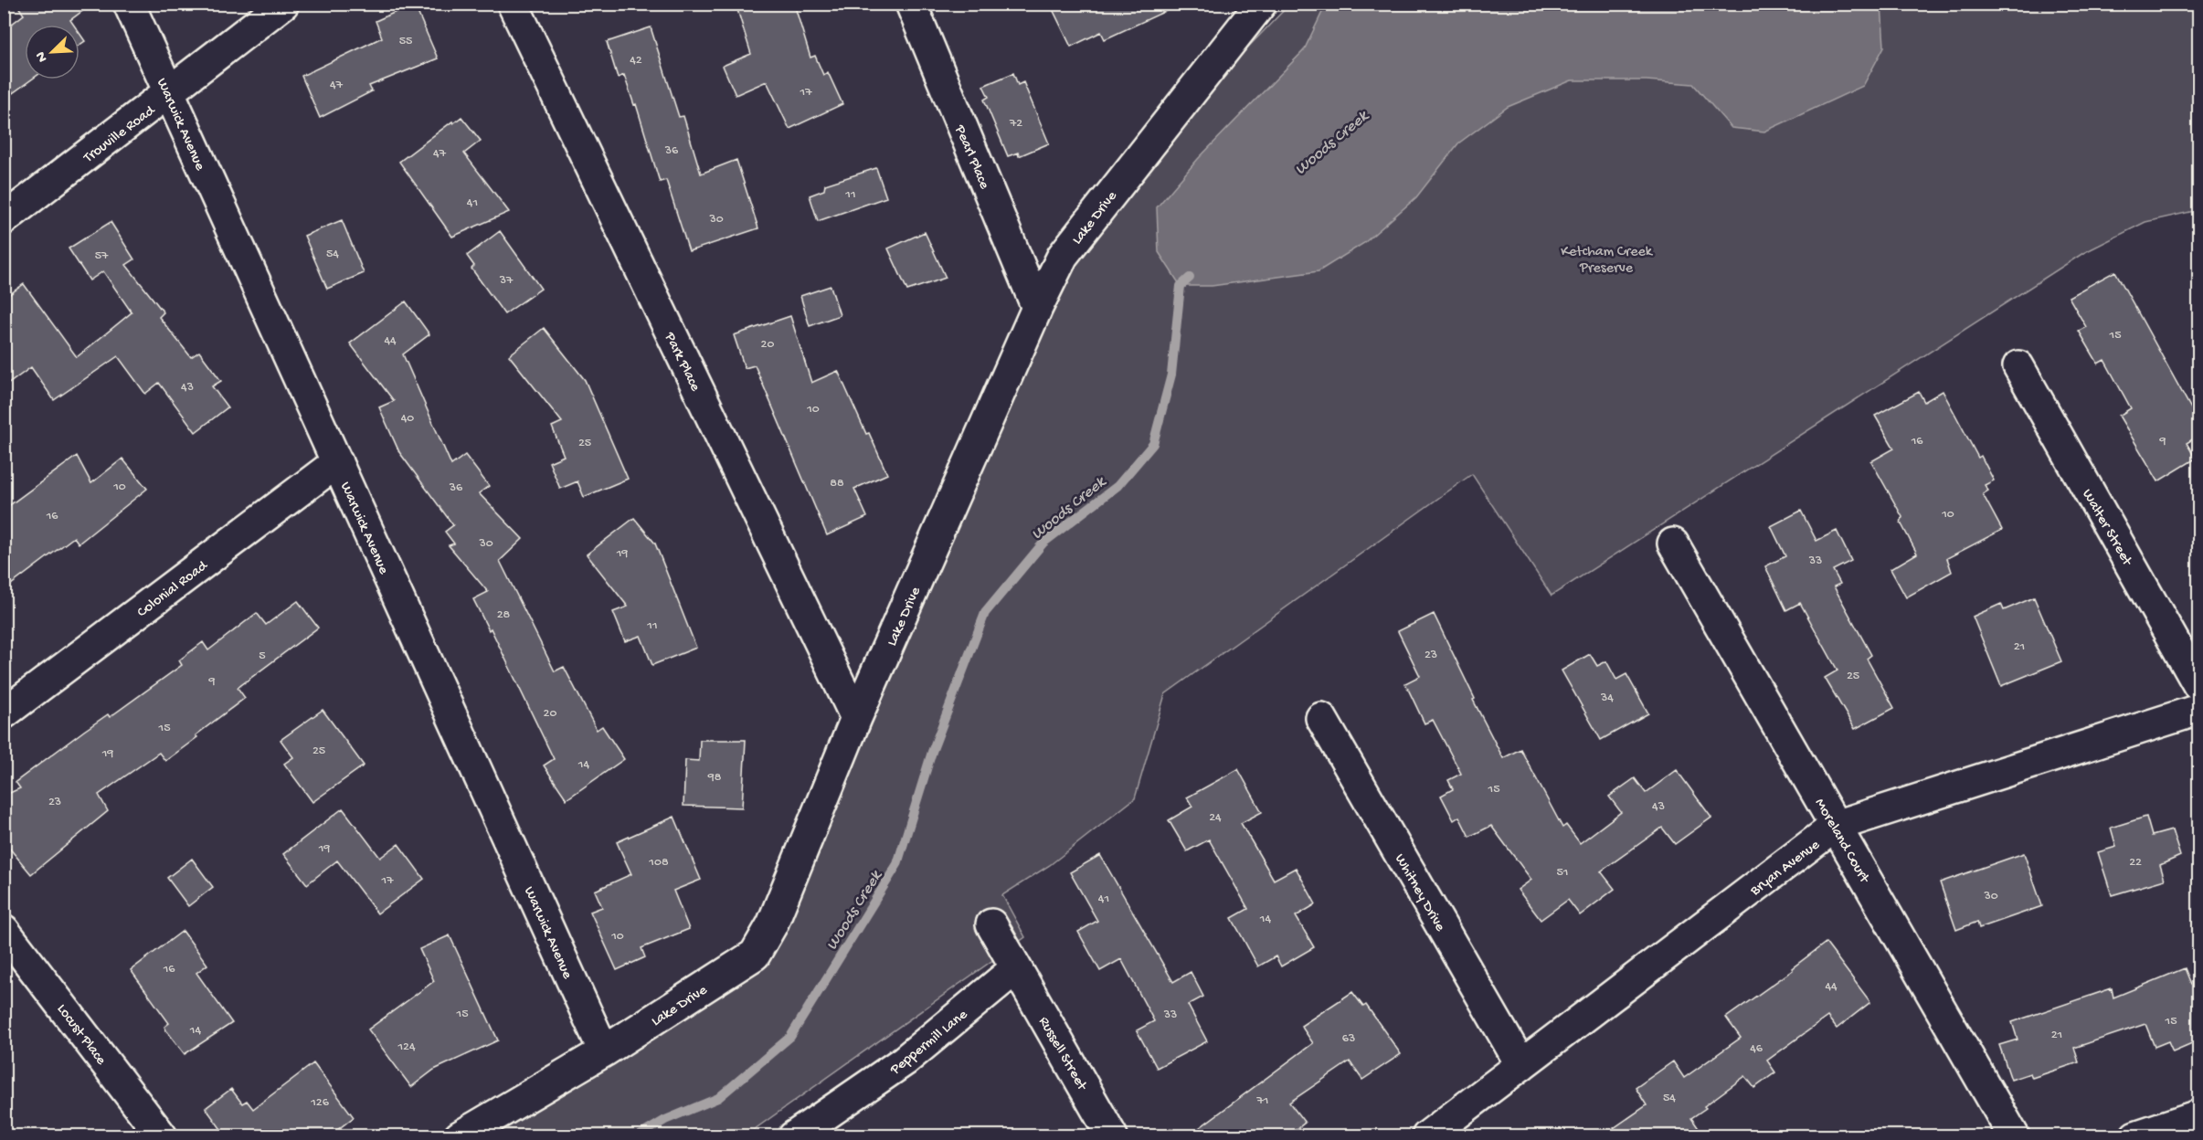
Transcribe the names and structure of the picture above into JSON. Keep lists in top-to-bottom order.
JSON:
{
  "streets": {
    "street": [
      "Warwick Avenue",
      "Trouville Road",
      "Pearl Place",
      "Lake Drive",
      "Park Place",
      "Walter Street",
      "Colonial Road",
      "Moreland Court",
      "Bryan Avenue",
      "Whitney Drive",
      "Locust Place",
      "Peppermill Lane",
      "Russell Street"
    ]
  },
  "crossings": [
    ["Warwick Avenue", "Trouville Road"],
    ["Warwick Avenue", "Lake Drive"],
    ["Warwick Avenue", "Colonial Road"],
    ["Pearl Place", "Lake Drive"],
    ["Lake Drive", "Park Place"],
    ["Moreland Court", "Bryan Avenue"],
    ["Bryan Avenue", "Whitney Drive"],
    ["Peppermill Lane", "Russell Street"]
  ],
  "water": ["Woods Creek"],
  "parks": ["Ketcham Creek Preserve"],
  "house_numbers": [
    "55",
    "42",
    "47",
    "17",
    "72",
    "36",
    "47",
    "11",
    "41",
    "30",
    "54",
    "57",
    "37",
    "15",
    "44",
    "20",
    "43",
    "10",
    "40",
    "16",
    "9",
    "25",
    "88",
    "10",
    "36",
    "10",
    "16",
    "30",
    "19",
    "33",
    "28",
    "11",
    "21",
    "23",
    "5",
    "25",
    "9",
    "34",
    "20",
    "15",
    "25",
    "19",
    "14",
    "98",
    "15",
    "23",
    "43",
    "24",
    "19",
    "108",
    "22",
    "51",
    "17",
    "30",
    "41",
    "14",
    "10",
    "16",
    "44",
    "15",
    "33",
    "15",
    "14",
    "21",
    "63",
    "124",
    "46",
    "54",
    "71",
    "126"
  ],
  "north": "bottom left"
}
